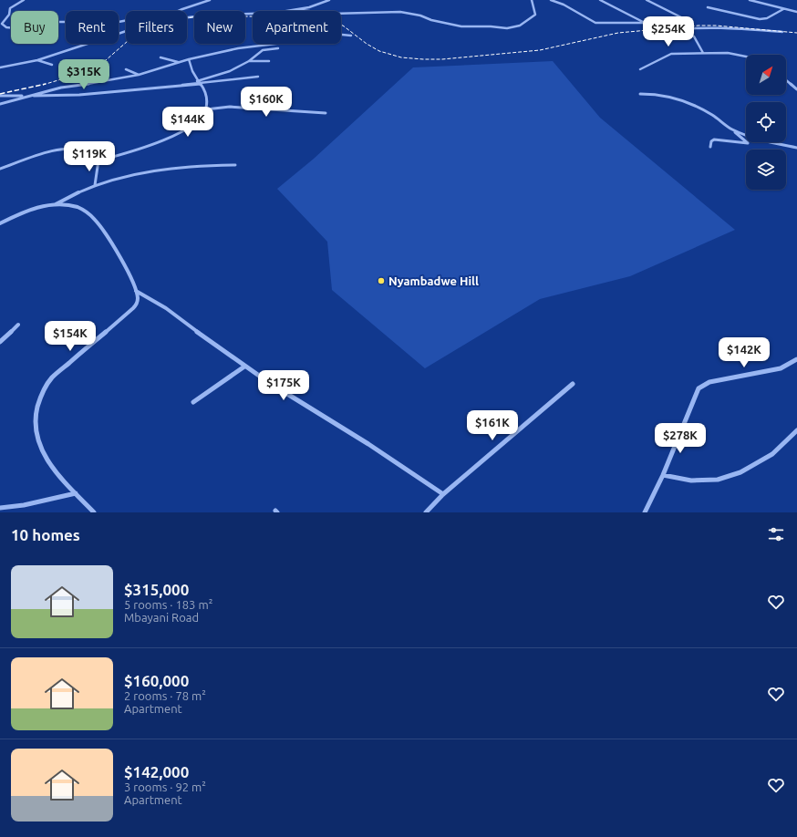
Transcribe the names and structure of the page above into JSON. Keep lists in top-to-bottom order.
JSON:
{
  "places": ["Nyambadwe Hill"],
  "north": "top right",
  "page": {
    "chip": [
      "Buy",
      "Rent",
      "Filters",
      "New",
      "Apartment"
    ],
    "price": [
      "$254K",
      "$315K",
      "$160K",
      "$144K",
      "$119K",
      "$154K",
      "$142K",
      "$175K",
      "$161K",
      "$278K"
    ],
    "heading": "10 homes",
    "list": [
      {
        "name": "$315,000",
        "note": "5 rooms · 183 m² · Mbayani Road"
      },
      {
        "name": "$160,000",
        "note": "2 rooms · 78 m² · Apartment"
      },
      {
        "name": "$142,000",
        "note": "3 rooms · 92 m² · Apartment"
      }
    ]
  }
}
